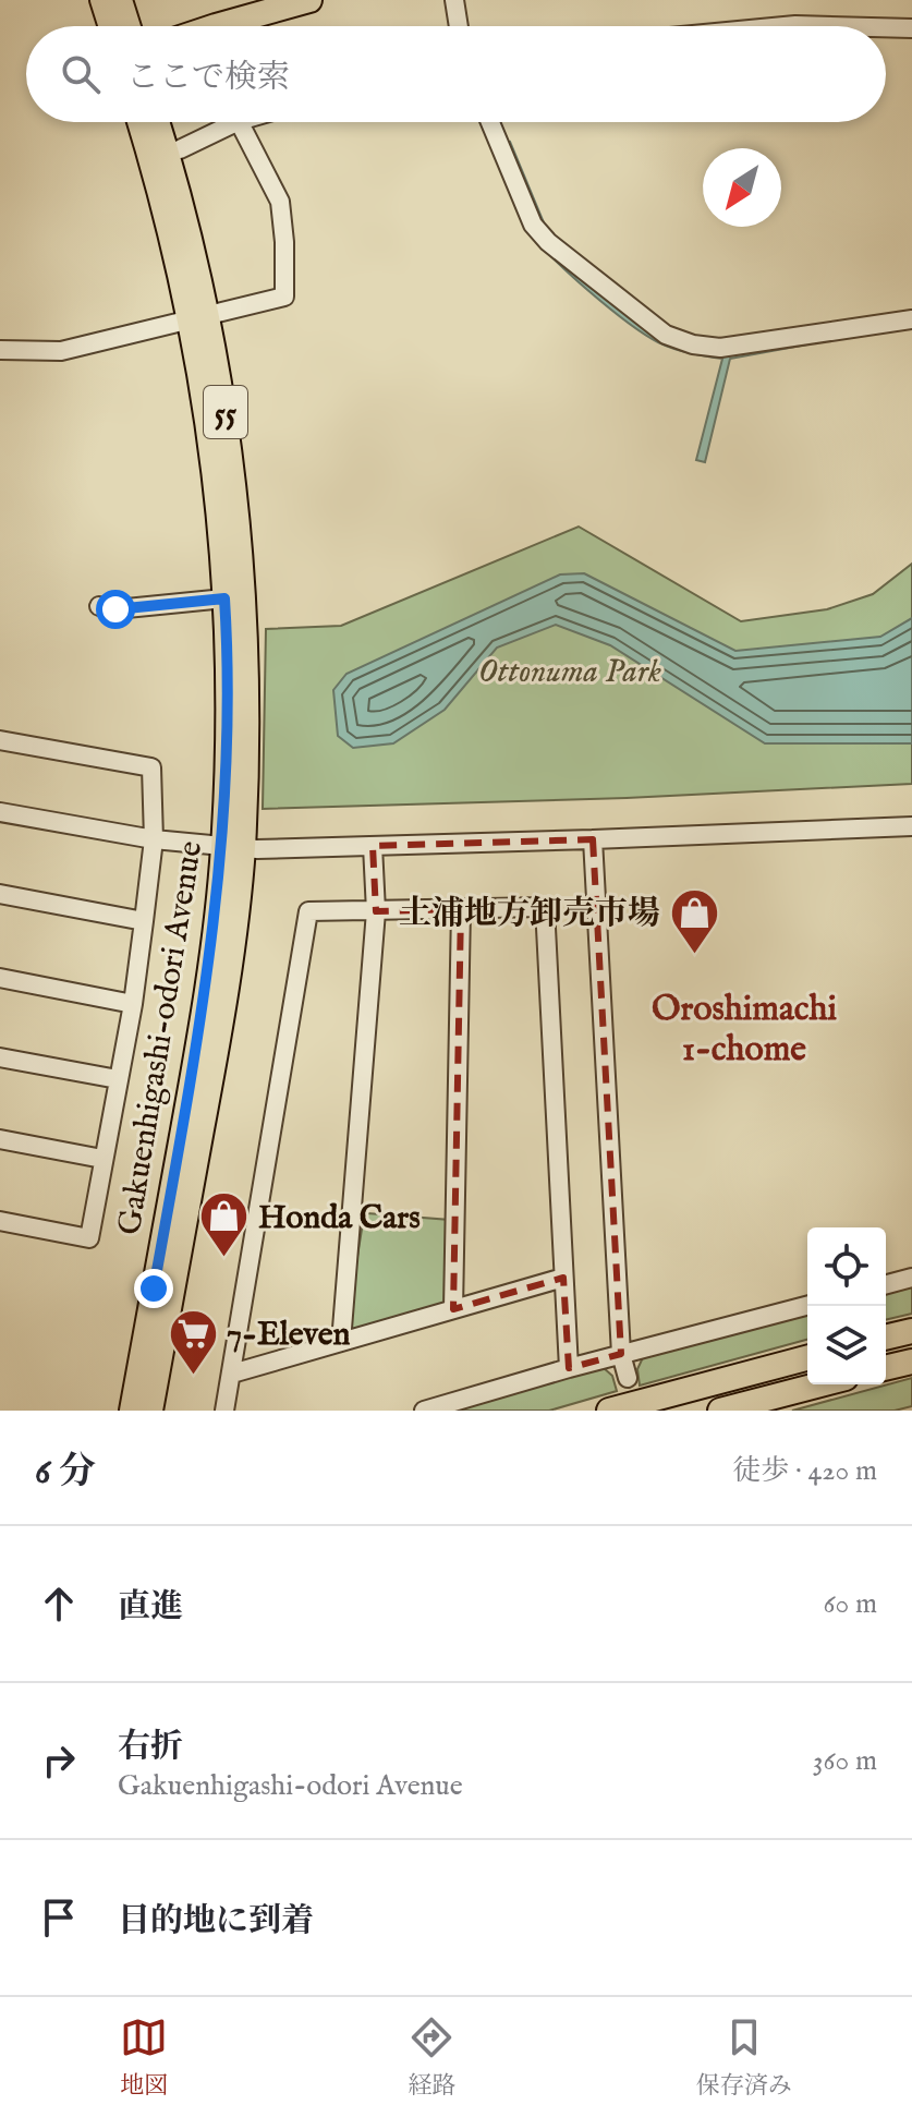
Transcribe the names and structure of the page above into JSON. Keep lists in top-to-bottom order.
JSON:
{
  "streets": {
    "main road": ["55", "Gakuenhigashi-odori Avenue"]
  },
  "districts": ["Oroshimachi 1-chome"],
  "parks": ["Ottonuma Park"],
  "places": {
    "shop": ["土浦地方卸売市場", "Honda Cars"],
    "supermarket": ["7-Eleven"]
  },
  "north": "bottom left",
  "page": {
    "search": "ここで検索",
    "heading": ["6 分", "徒歩 · 420 m"],
    "list": [
      ["直進", "60 m"],
      ["右折", "Gakuenhigashi-odori Avenue", "360 m"],
      "目的地に到着"
    ],
    "nav": ["地図", "経路", "保存済み"]
  }
}
